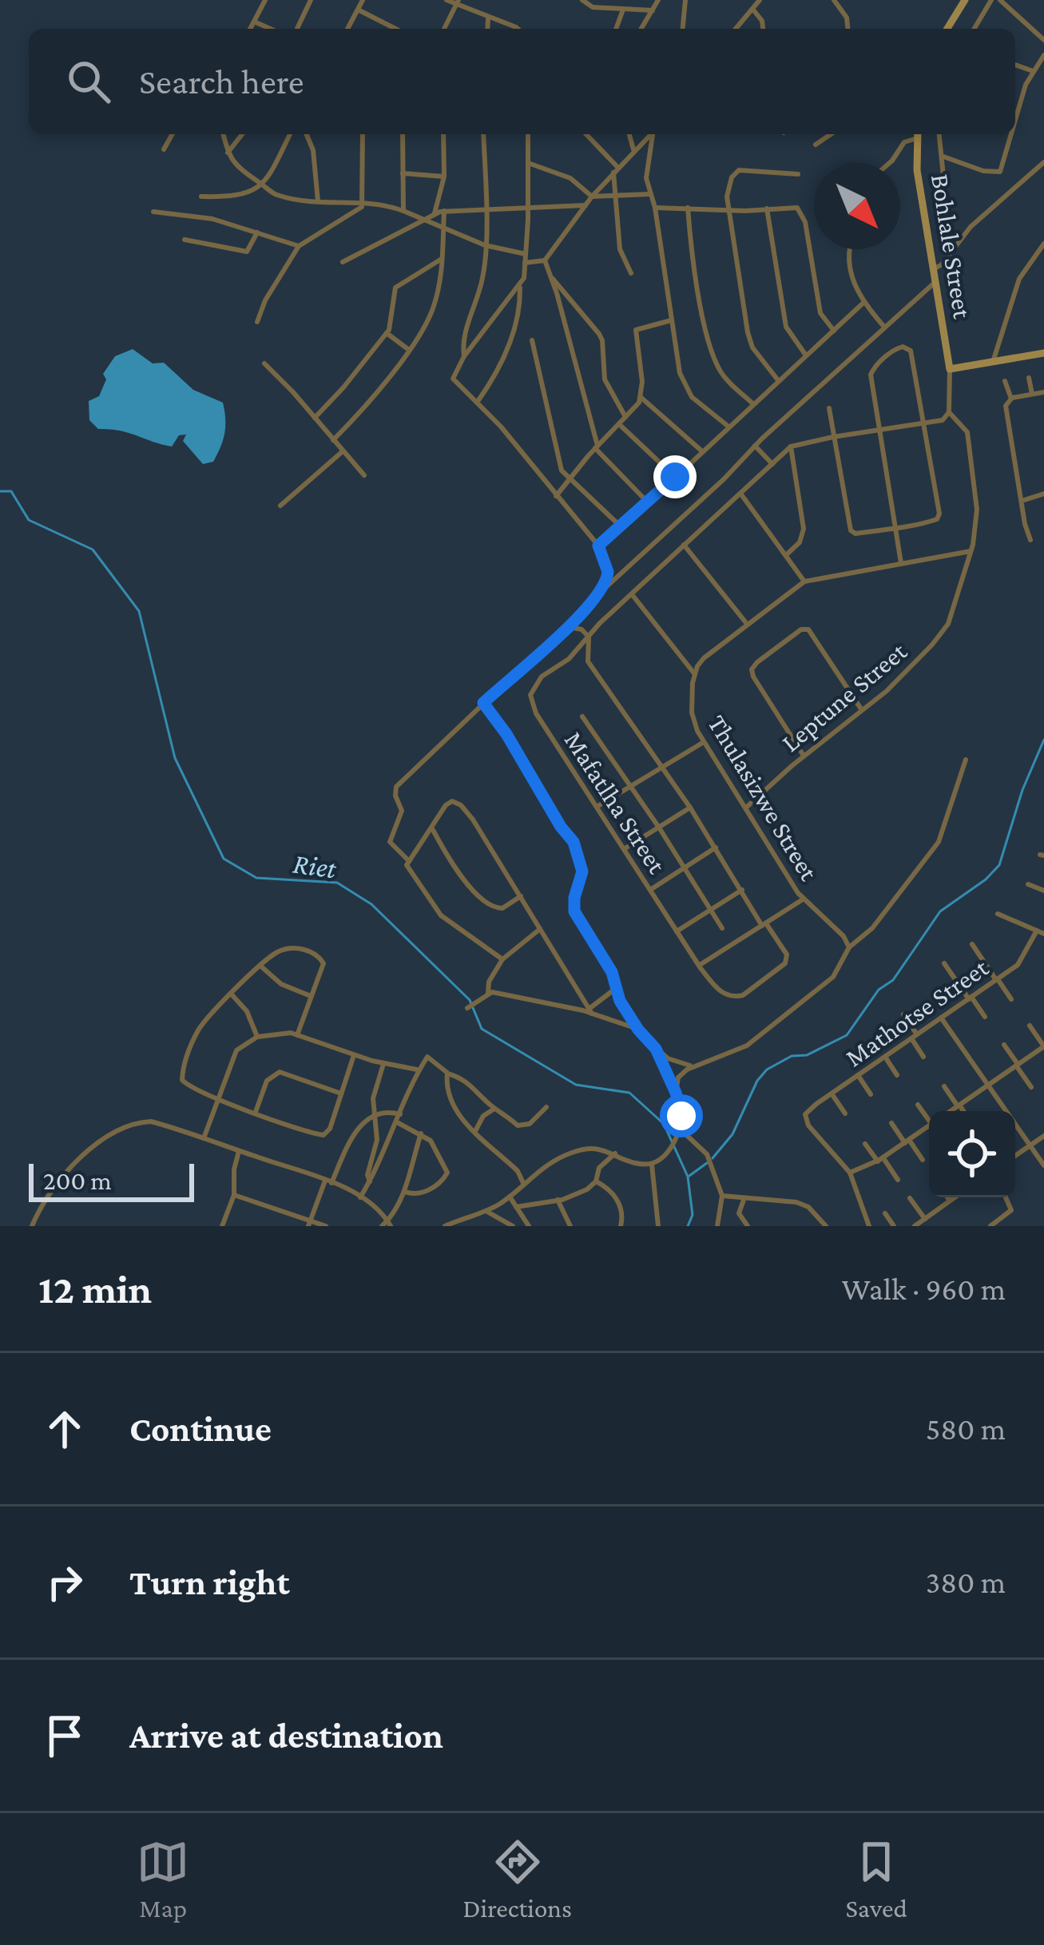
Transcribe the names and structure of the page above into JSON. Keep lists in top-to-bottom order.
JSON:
{
  "streets": {
    "street": [
      "Bohlale Street",
      "Leptune Street",
      "Thulasizwe Street",
      "Mafatlha Street",
      "Mathotse Street"
    ]
  },
  "crossings": [
    ["Leptune Street", "Thulasizwe Street"]
  ],
  "water": ["Riet"],
  "scale_bar": "200 m",
  "north": "bottom right",
  "page": {
    "search": "Search here",
    "scale": "200 m",
    "heading": ["12 min", "Walk · 960 m"],
    "list": [
      ["Continue", "580 m"],
      ["Turn right", "380 m"],
      "Arrive at destination"
    ],
    "nav": ["Map", "Directions", "Saved"]
  }
}
